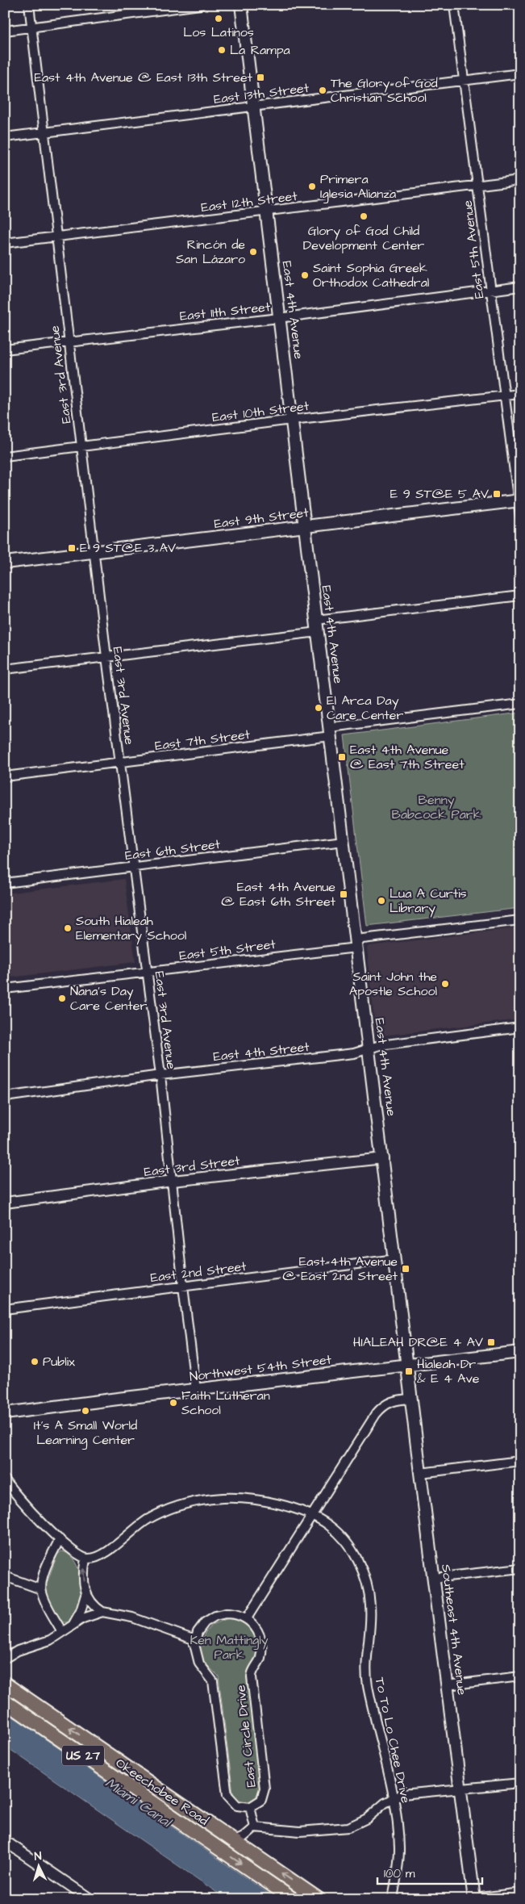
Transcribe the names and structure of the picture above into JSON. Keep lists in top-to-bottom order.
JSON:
{
  "streets": {
    "highway": ["US 27", "Okeechobee Road"],
    "main road": [
      "East 4th Avenue",
      "East 9th Street",
      "Northwest 54th Street",
      "Southeast 4th Avenue"
    ],
    "street": [
      "East 13th Street",
      "East 12th Street",
      "East 5th Avenue",
      "East 11th Street",
      "East 3rd Avenue",
      "East 10th Street",
      "East 7th Street",
      "East 6th Street",
      "East 5th Street",
      "East 4th Street",
      "East 3rd Street",
      "East 2nd Street",
      "East Circle Drive",
      "To To Lo Chee Drive"
    ]
  },
  "crossings": [
    ["East 13th Street", "East 5th Avenue"],
    ["East 13th Street", "East 4th Avenue"],
    ["East 13th Street", "East 3rd Avenue"],
    ["East 12th Street", "East 5th Avenue"],
    ["East 12th Street", "East 4th Avenue"],
    ["East 12th Street", "East 3rd Avenue"],
    ["East 5th Avenue", "East 11th Street"],
    ["East 5th Avenue", "East 10th Street"],
    ["East 5th Avenue", "East 9th Street"],
    ["East 4th Avenue", "East 11th Street"],
    ["East 4th Avenue", "East 10th Street"],
    ["East 4th Avenue", "East 9th Street"],
    ["East 4th Avenue", "East 7th Street"],
    ["East 4th Avenue", "East 6th Street"],
    ["East 4th Avenue", "East 5th Street"],
    ["East 4th Avenue", "East 4th Street"],
    ["East 4th Avenue", "East 3rd Street"],
    ["East 4th Avenue", "East 2nd Street"],
    ["East 4th Avenue", "Northwest 54th Street"],
    ["East 4th Avenue", "Southeast 4th Avenue"],
    ["East 11th Street", "East 3rd Avenue"],
    ["East 3rd Avenue", "East 10th Street"],
    ["East 3rd Avenue", "East 9th Street"],
    ["East 3rd Avenue", "East 7th Street"],
    ["East 3rd Avenue", "East 6th Street"],
    ["East 3rd Avenue", "East 5th Street"],
    ["East 3rd Avenue", "East 4th Street"],
    ["East 3rd Avenue", "East 3rd Street"],
    ["East 3rd Avenue", "East 2nd Street"],
    ["East 3rd Avenue", "Northwest 54th Street"],
    ["Northwest 54th Street", "Southeast 4th Avenue"]
  ],
  "water": ["Miami Canal"],
  "parks": ["Benny Babcock Park", "Ken Mattingly Park"],
  "places": {
    "other": [
      "Los Latinos",
      "La Rampa",
      "The Glory of God Christian School",
      "Primera Iglesia Alianza",
      "Glory of God Child Development Center",
      "Rincón de San Lázaro",
      "Saint Sophia Greek Orthodox Cathedral",
      "El Arca Day Care Center",
      "Lua A Curtis Library",
      "South Hialeah Elementary School",
      "Saint John the Apostle School",
      "Nana's Day Care Center",
      "Publix",
      "Faith Lutheran School",
      "It's A Small World Learning Center"
    ],
    "transit": [
      "East 4th Avenue @ East 13th Street",
      "E 9 ST@E 5 AV",
      "E 9 ST@E 3 AV",
      "East 4th Avenue @ East 7th Street",
      "East 4th Avenue @ East 6th Street",
      "East 4th Avenue @ East 2nd Street",
      "HIALEAH DR@E 4 AV",
      "Hialeah Dr & E 4 Ave"
    ]
  },
  "scale_bar": "100 m",
  "north": "top"
}
